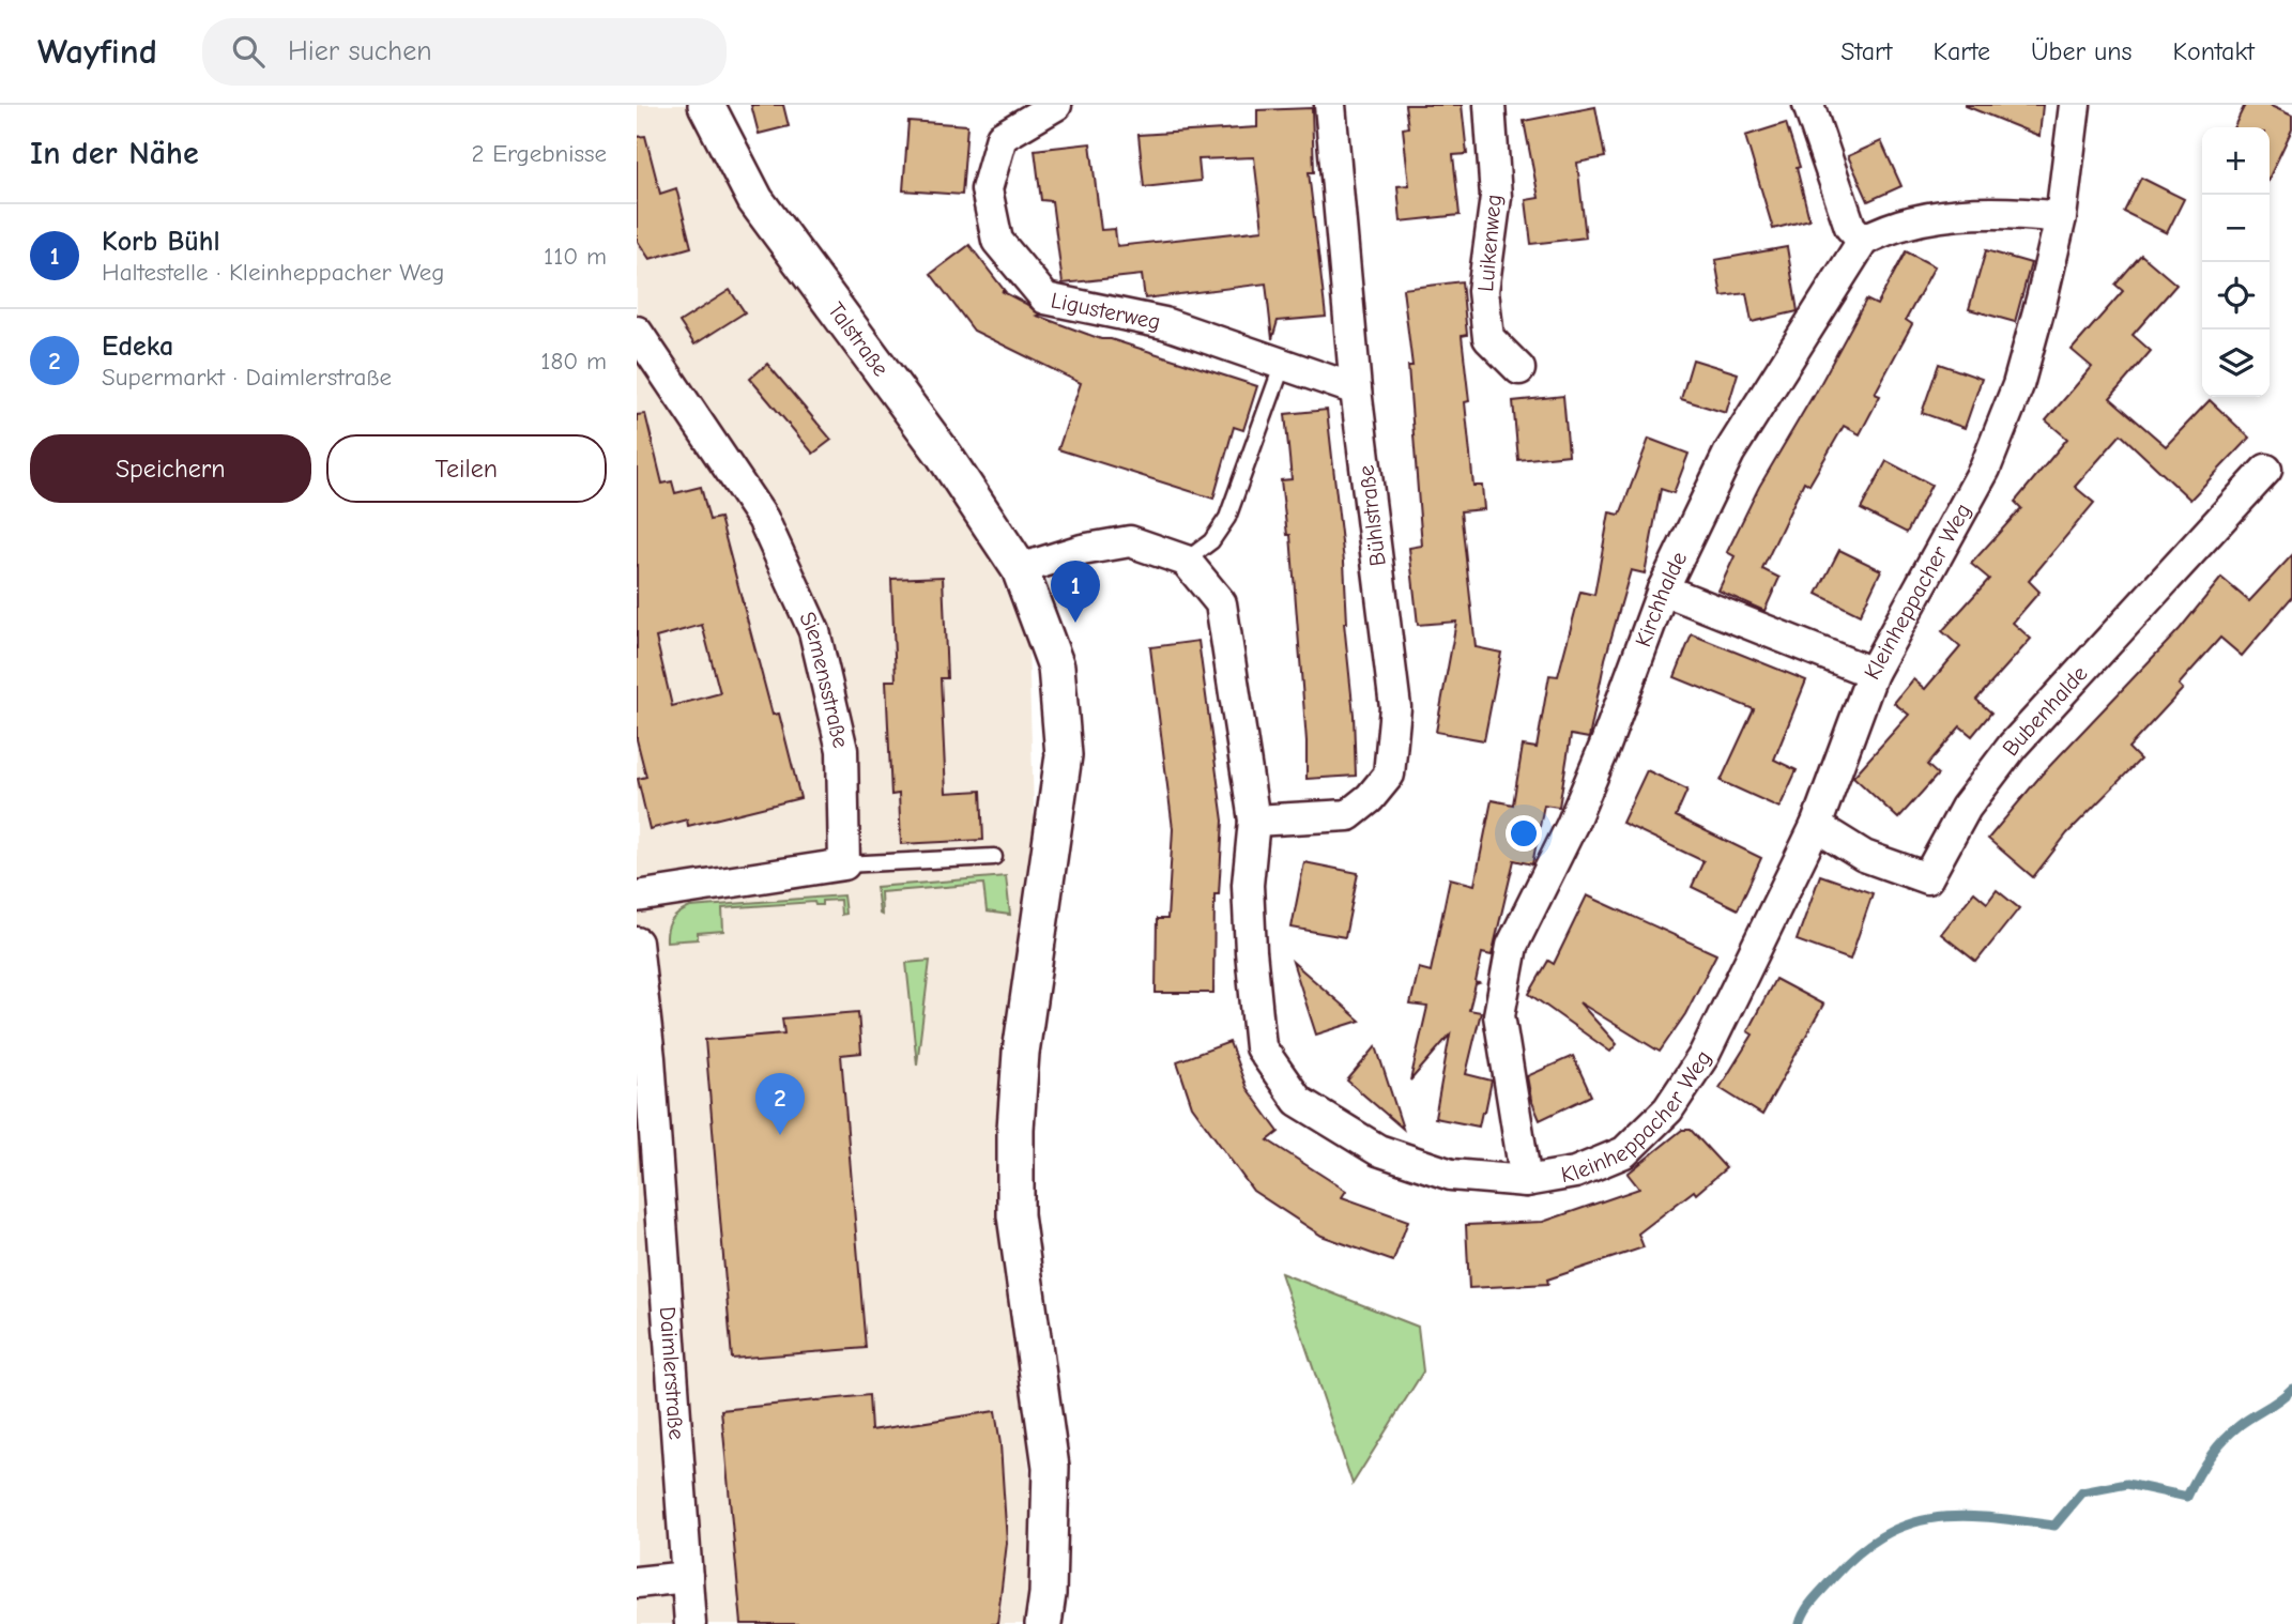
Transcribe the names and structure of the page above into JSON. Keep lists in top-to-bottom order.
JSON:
{
  "streets": {
    "street": [
      "Luikenweg",
      "Ligusterweg",
      "Talstraße",
      "Bühlstraße",
      "Kleinheppacher Weg",
      "Kirchhalde",
      "Siemensstraße",
      "Bubenhalde",
      "Daimlerstraße"
    ]
  },
  "crossings": [
    ["Ligusterweg", "Bühlstraße"],
    ["Bühlstraße", "Kleinheppacher Weg"],
    ["Kleinheppacher Weg", "Kirchhalde"],
    ["Kleinheppacher Weg", "Bubenhalde"]
  ],
  "page": {
    "header": "Wayfind",
    "search": "Hier suchen",
    "nav": [
      "Start",
      "Karte",
      "Über uns",
      "Kontakt"
    ],
    "heading": ["In der Nähe", "2 Ergebnisse"],
    "map_buttons": ["+", "−"],
    "list": [
      {
        "mark": "1",
        "name": "Korb Bühl",
        "note": "Haltestelle · Kleinheppacher Weg",
        "value": "110 m"
      },
      {
        "mark": "2",
        "name": "Edeka",
        "note": "Supermarkt · Daimlerstraße",
        "value": "180 m"
      }
    ],
    "buttons": ["Speichern", "Teilen"],
    "pins": ["1", "2"]
  }
}
